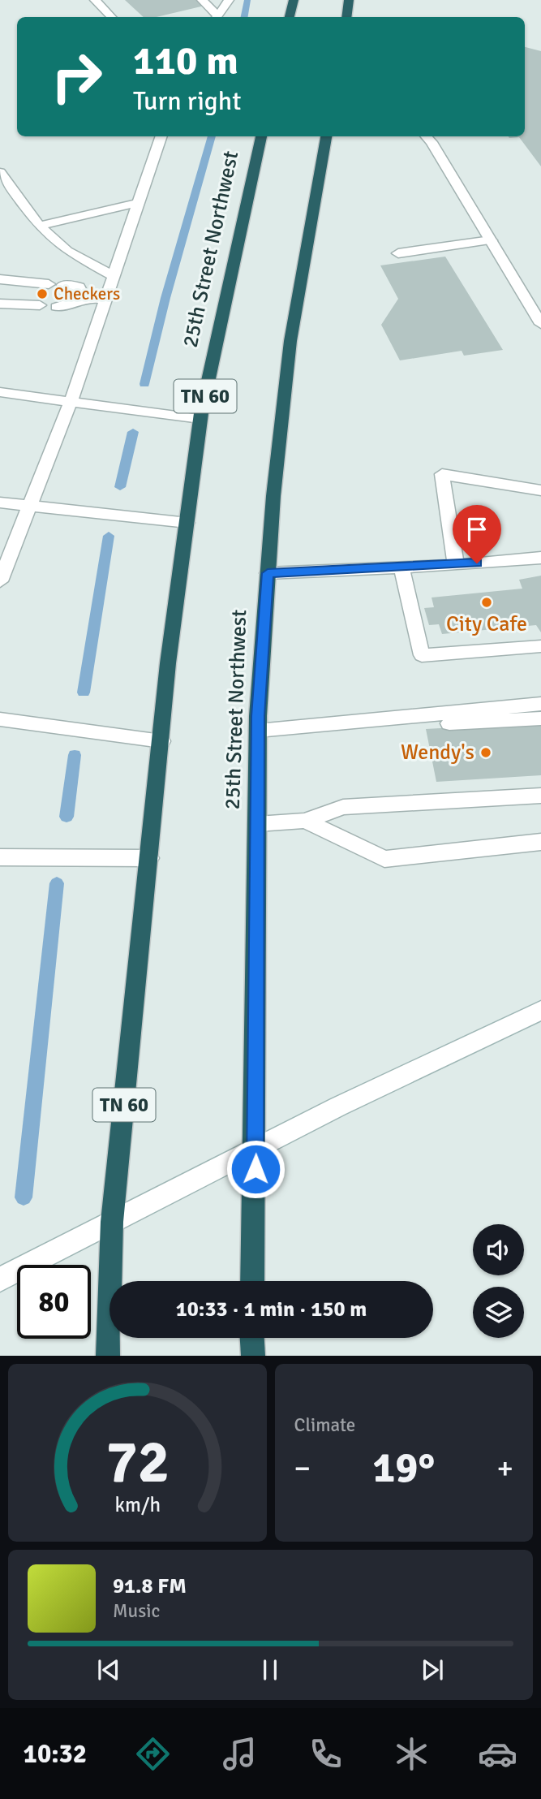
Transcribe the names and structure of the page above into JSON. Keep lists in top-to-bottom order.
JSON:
{
  "streets": {
    "highway": ["25th Street Northwest", "TN 60"]
  },
  "crossings": [
    ["25th Street Northwest", "TN 60"]
  ],
  "places": ["Checkers", "City Cafe", "Wendy's"],
  "page": {
    "turn": ["110 m", "Turn right"],
    "limit": "80",
    "trip": "10:33 · 1 min · 150 m",
    "tile": "Climate",
    "heat": ["−", "19°", "+"],
    "song": ["91.8 FM", "Music"],
    "tabs": "10:32",
    "gauge": ["72", "km/h"]
  }
}
